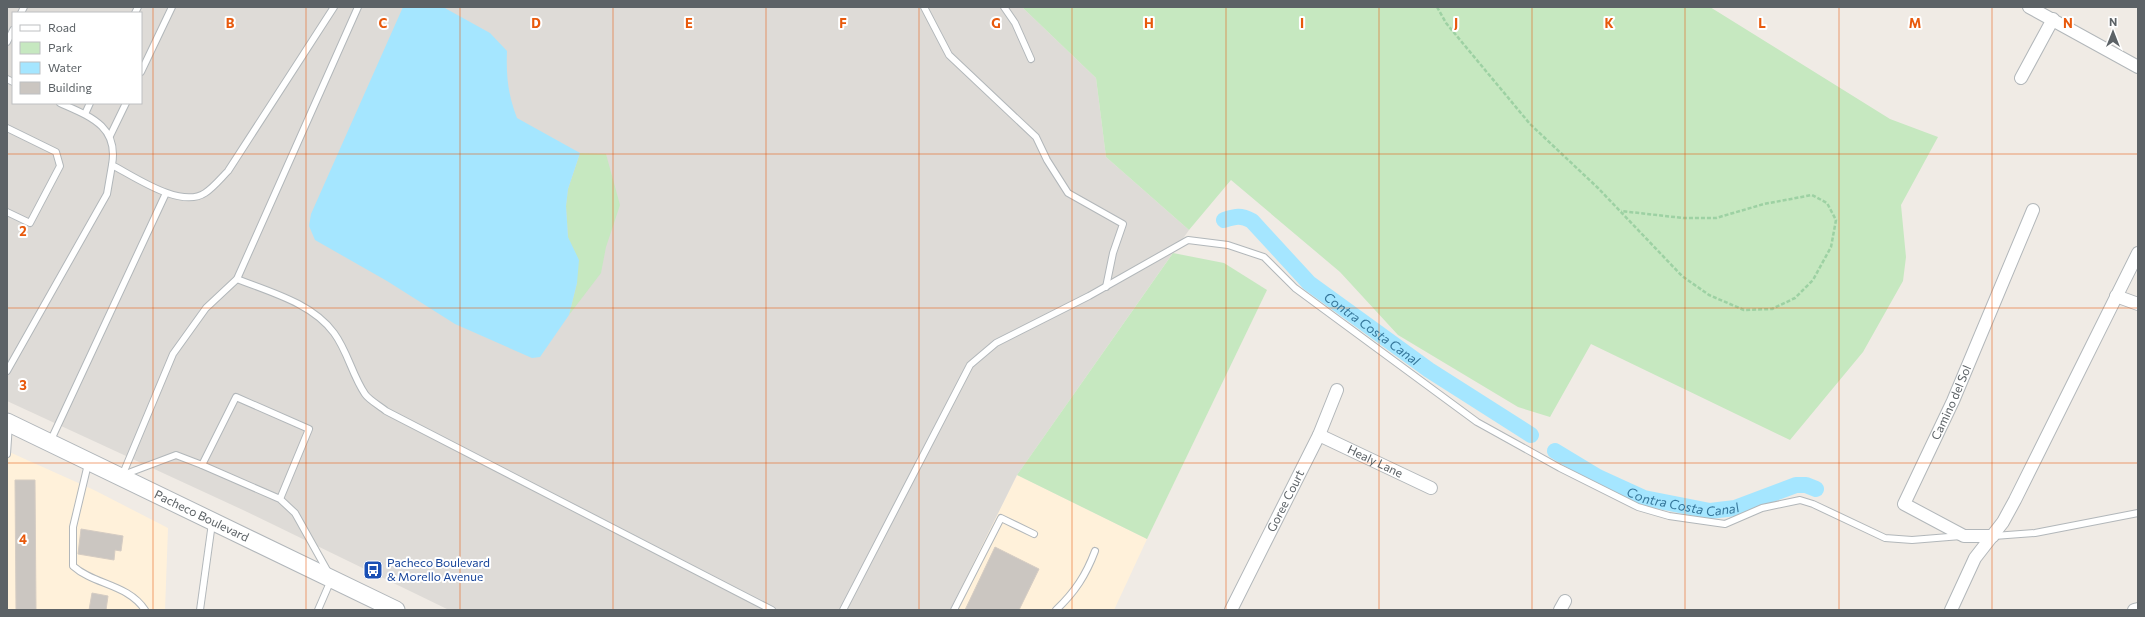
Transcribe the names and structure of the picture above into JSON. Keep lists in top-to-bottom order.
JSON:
{
  "streets": {
    "main road": ["Pacheco Boulevard"],
    "street": ["Camino del Sol", "Healy Lane", "Goree Court"]
  },
  "crossings": [
    ["Healy Lane", "Goree Court"]
  ],
  "water": ["Contra Costa Canal"],
  "places": {
    "bus stop": ["Pacheco Boulevard & Morello Avenue"]
  },
  "legend": [
    "Road",
    "Park",
    "Water",
    "Building"
  ],
  "north": "top",
  "grid": {
    "columns": [
      "B",
      "C",
      "D",
      "E",
      "F",
      "G",
      "H",
      "I",
      "J",
      "K",
      "L",
      "M",
      "N"
    ],
    "rows": ["2", "3", "4"]
  }
}
